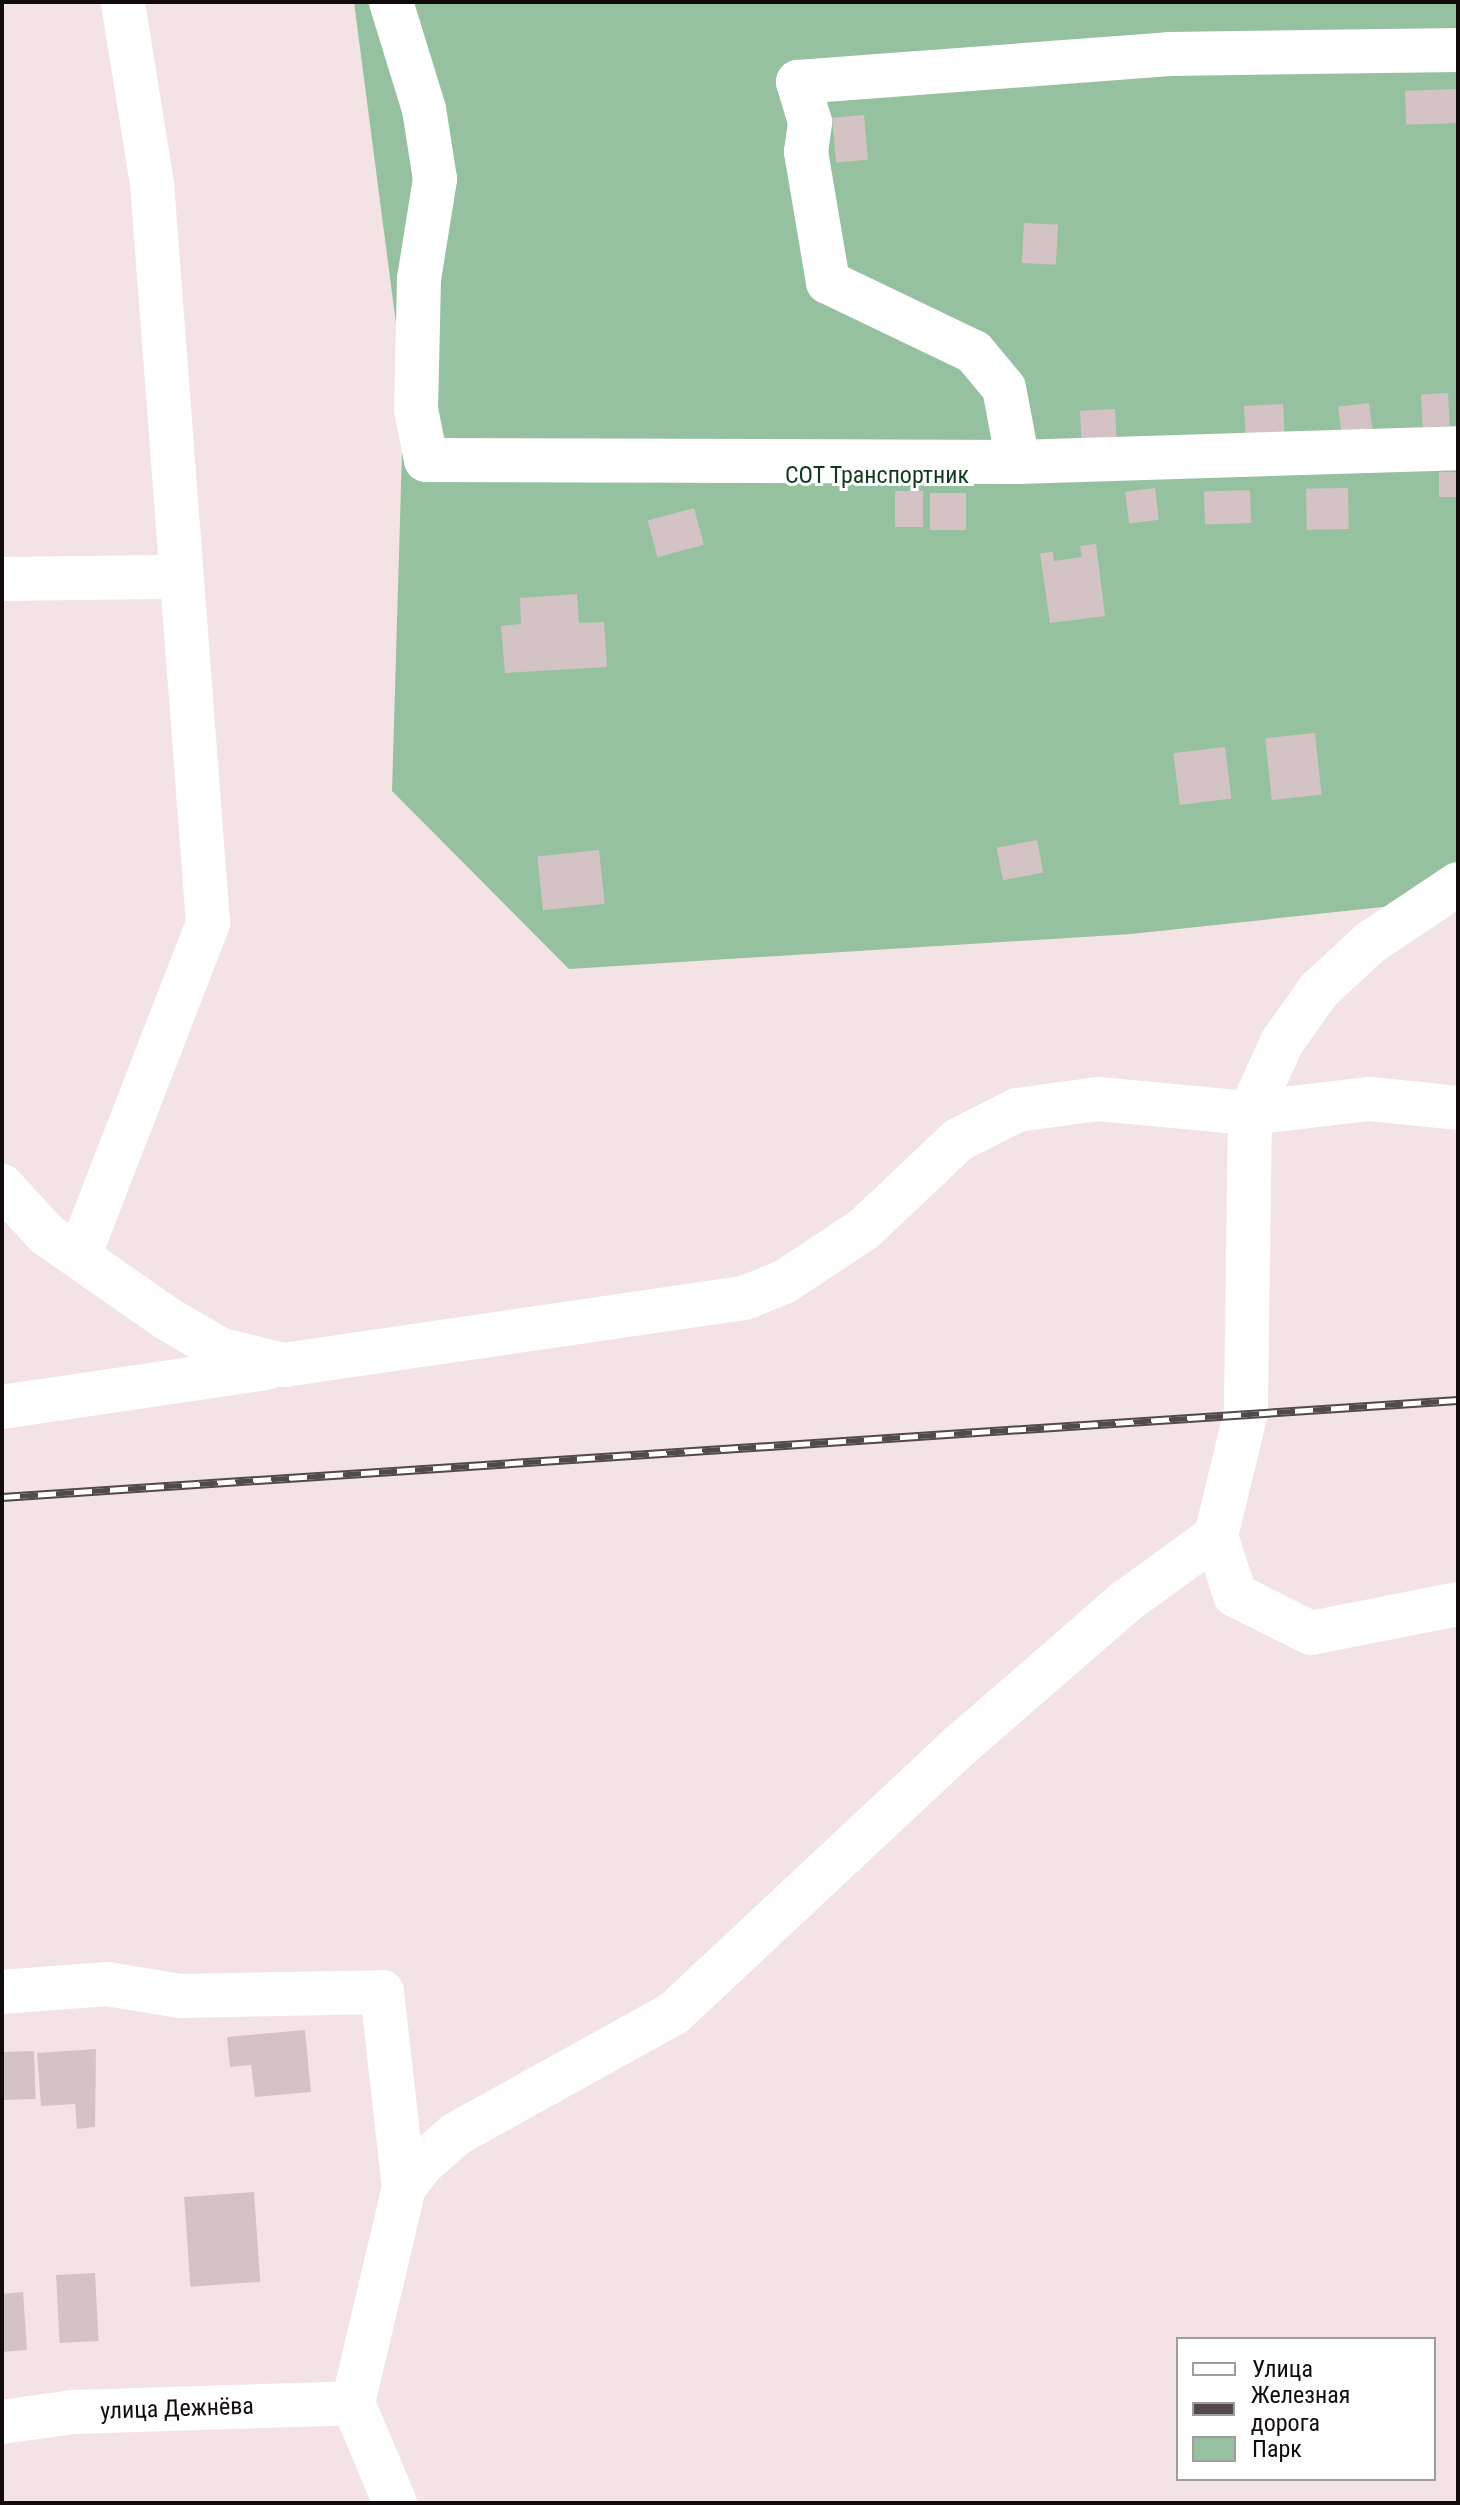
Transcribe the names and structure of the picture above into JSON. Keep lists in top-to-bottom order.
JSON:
{
  "streets": {
    "street": ["улица Дежнёва"]
  },
  "parks": ["СОТ Транспортник"],
  "legend": ["Улица", "Железная дорога", "Парк"]
}
